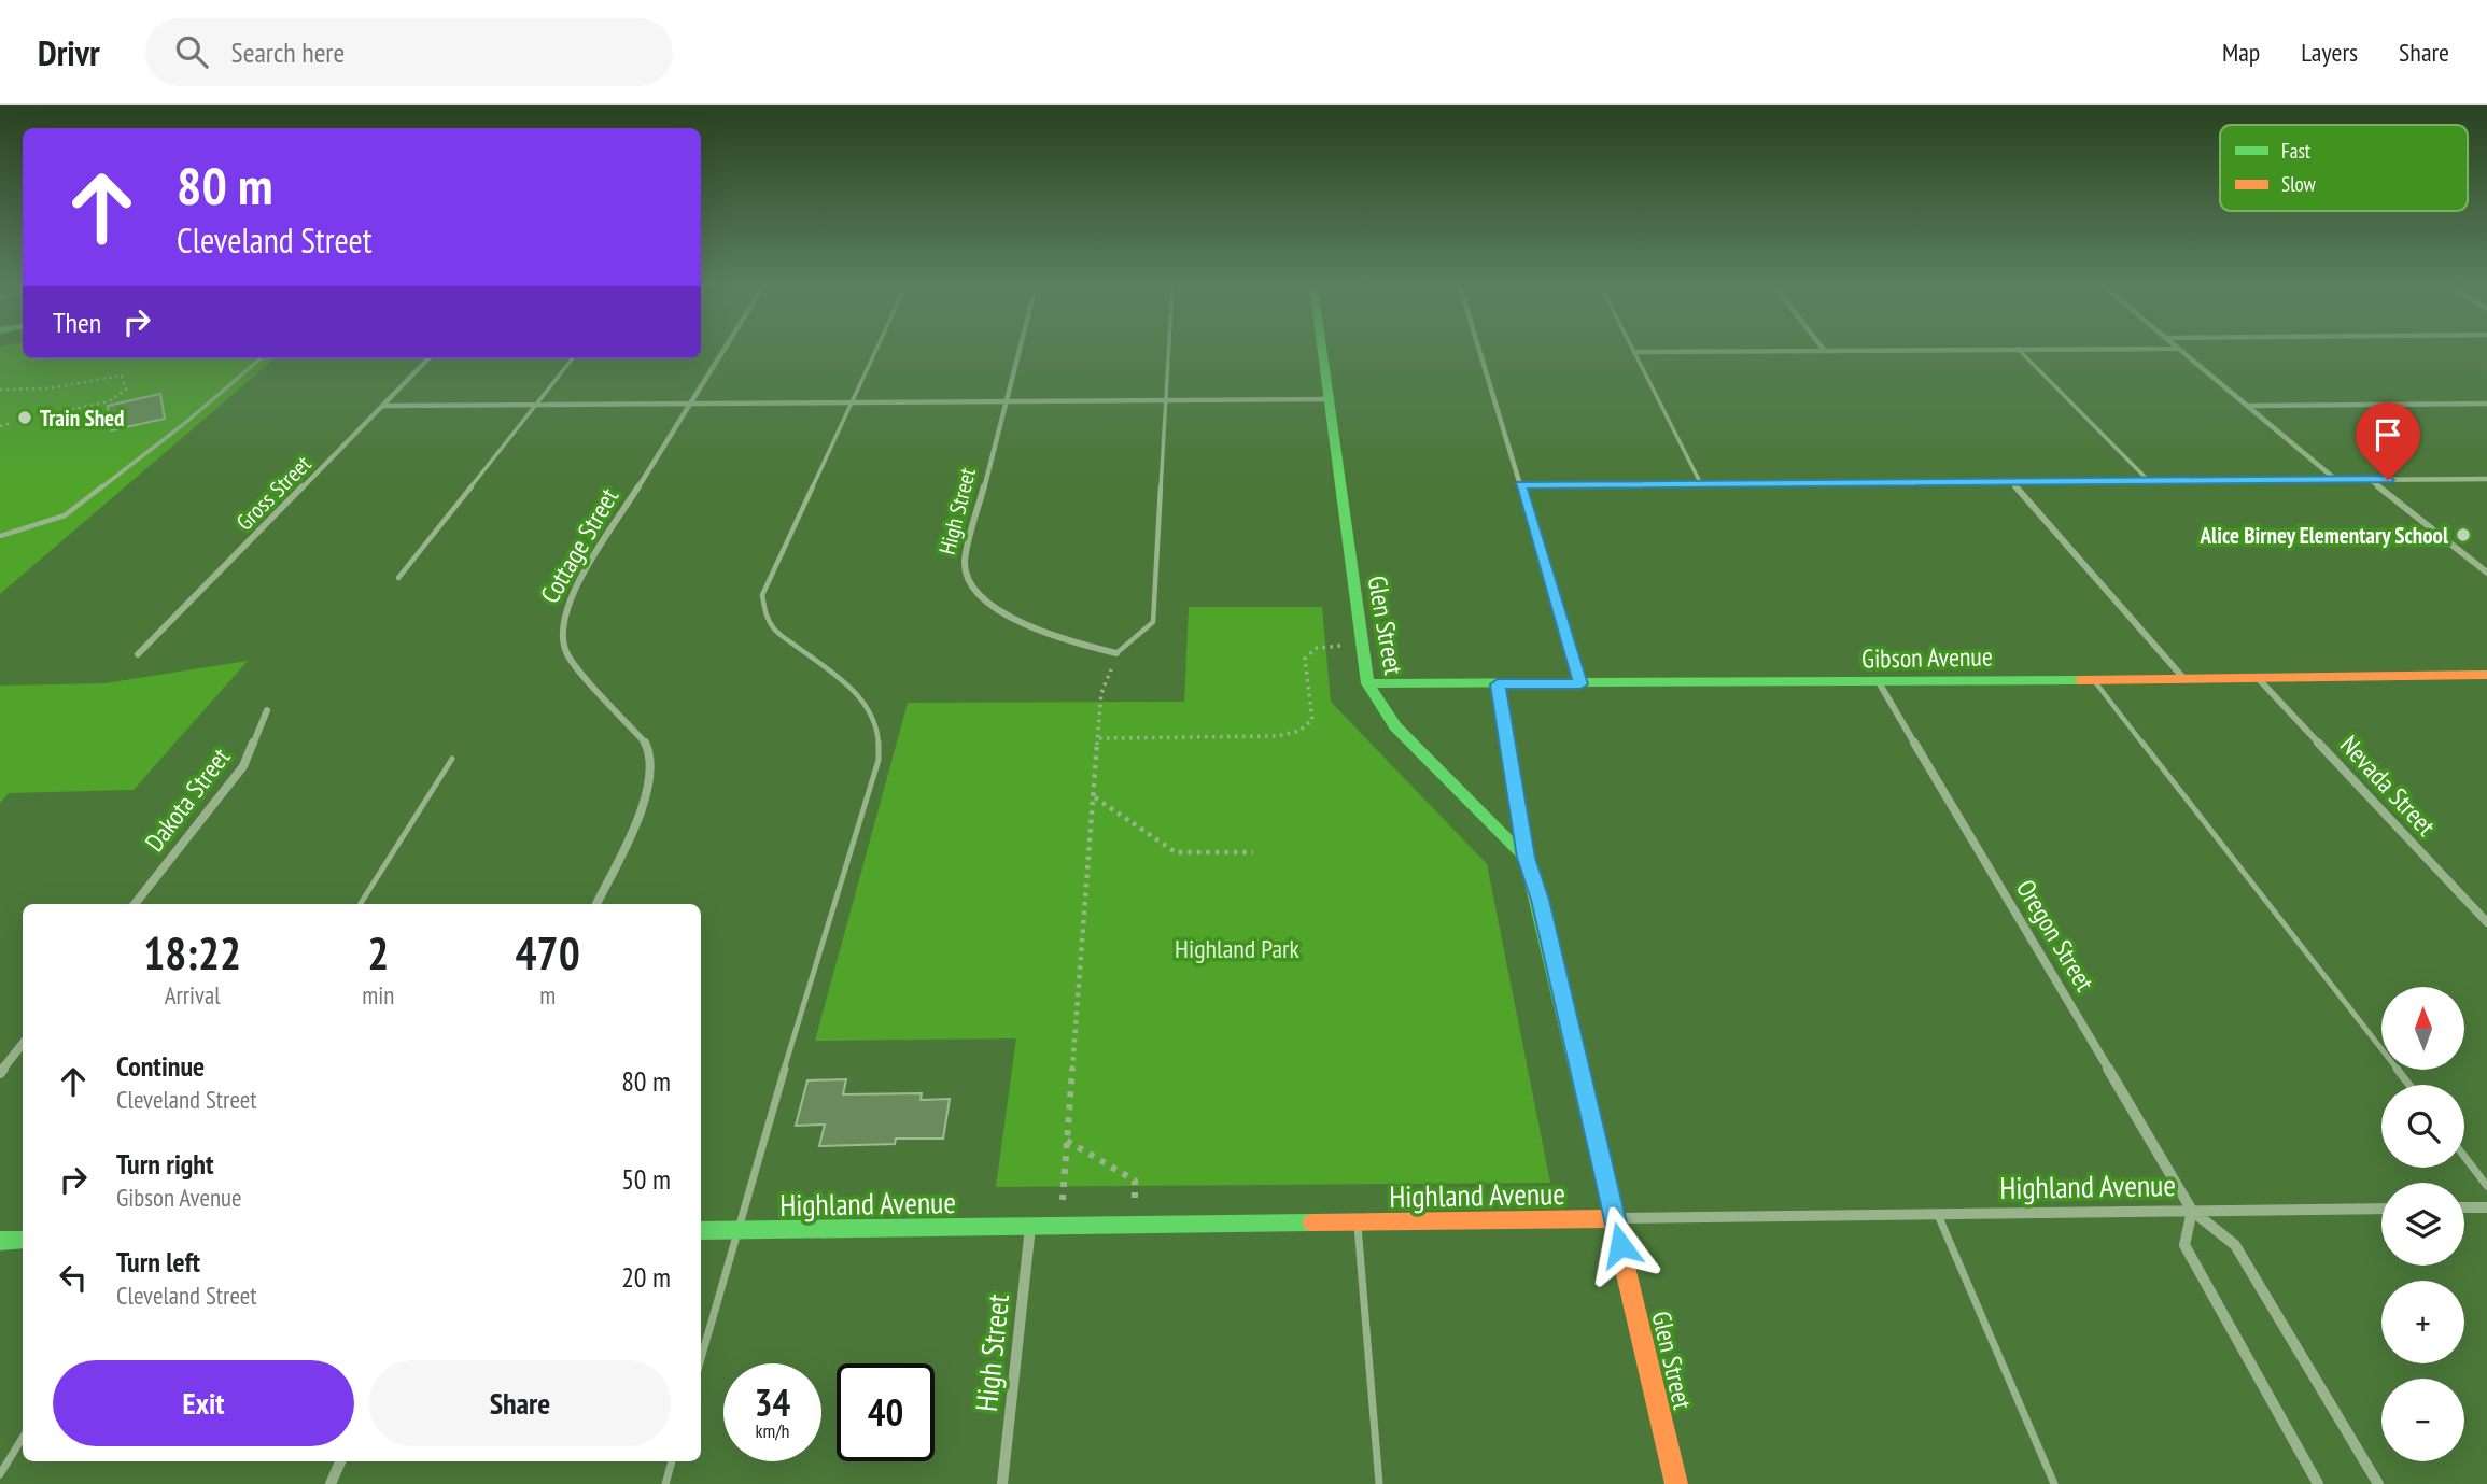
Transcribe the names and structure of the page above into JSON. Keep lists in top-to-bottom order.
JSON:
{
  "streets": {
    "main road": ["Glen Street", "Gibson Avenue", "Highland Avenue"],
    "street": [
      "Gross Street",
      "High Street",
      "Cottage Street",
      "Nevada Street",
      "Dakota Street",
      "Oregon Street"
    ]
  },
  "crossings": [
    ["High Street", "Highland Avenue"],
    ["Glen Street", "Gibson Avenue"],
    ["Glen Street", "Highland Avenue"],
    ["Gibson Avenue", "Nevada Street"],
    ["Gibson Avenue", "Oregon Street"],
    ["Oregon Street", "Highland Avenue"]
  ],
  "parks": ["Highland Park"],
  "places": ["Train Shed", "Alice Birney Elementary School"],
  "legend": ["Fast", "Slow"],
  "north": "top",
  "page": {
    "header": "Drivr",
    "search": "Search here",
    "nav": ["Map", "Layers", "Share"],
    "turn": ["80 m", "Cleveland Street"],
    "then": "Then",
    "eta": [
      "18:22",
      "Arrival",
      "2",
      "min",
      "470",
      "m"
    ],
    "map_buttons": ["+", "−"],
    "list": [
      {
        "name": "Continue",
        "note": "Cleveland Street",
        "value": "80 m"
      },
      {
        "name": "Turn right",
        "note": "Gibson Avenue",
        "value": "50 m"
      },
      {
        "name": "Turn left",
        "note": "Cleveland Street",
        "value": "20 m"
      }
    ],
    "buttons": ["Exit", "Share"],
    "speed": "34 km/h",
    "limit": "40"
  }
}
